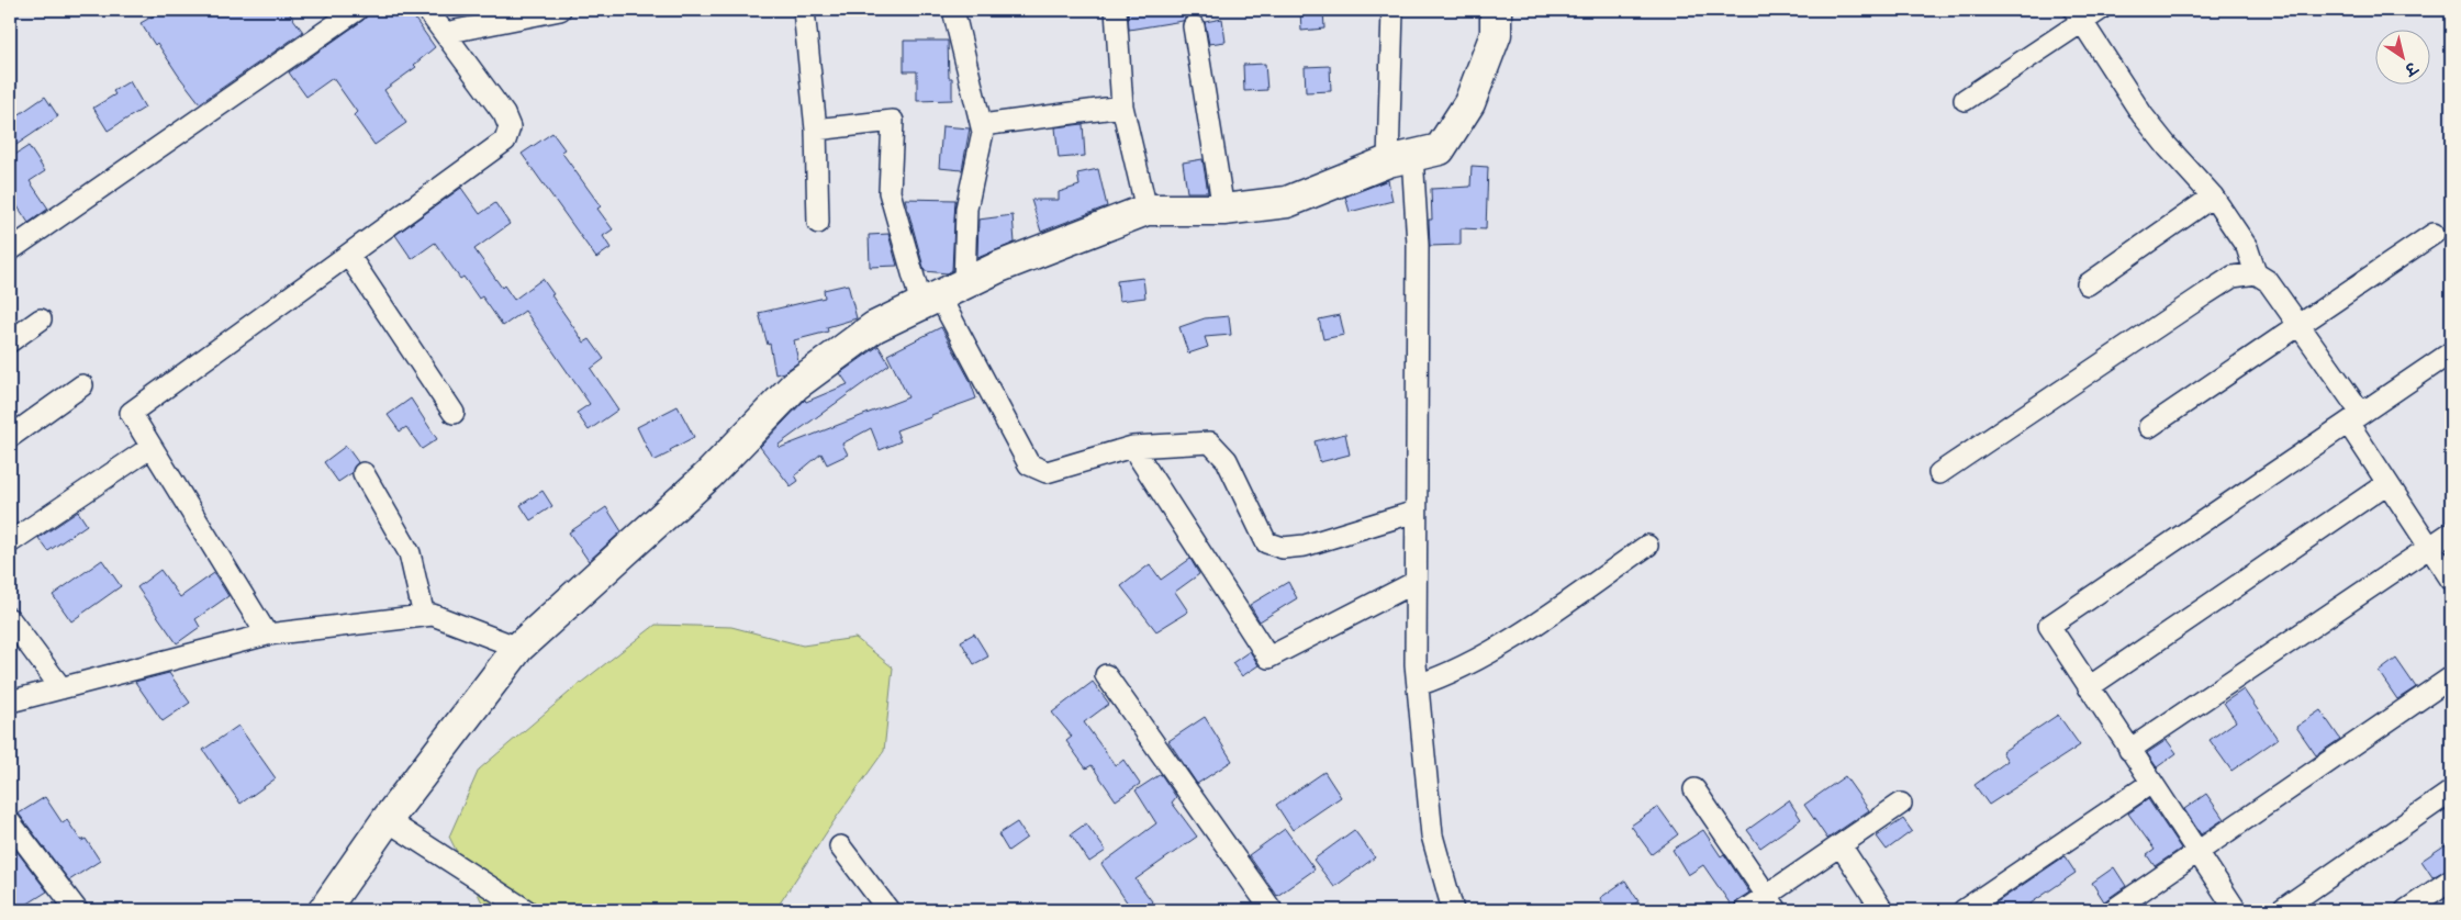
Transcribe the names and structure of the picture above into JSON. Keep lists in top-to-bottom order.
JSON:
{
  "north": "bottom right"
}
